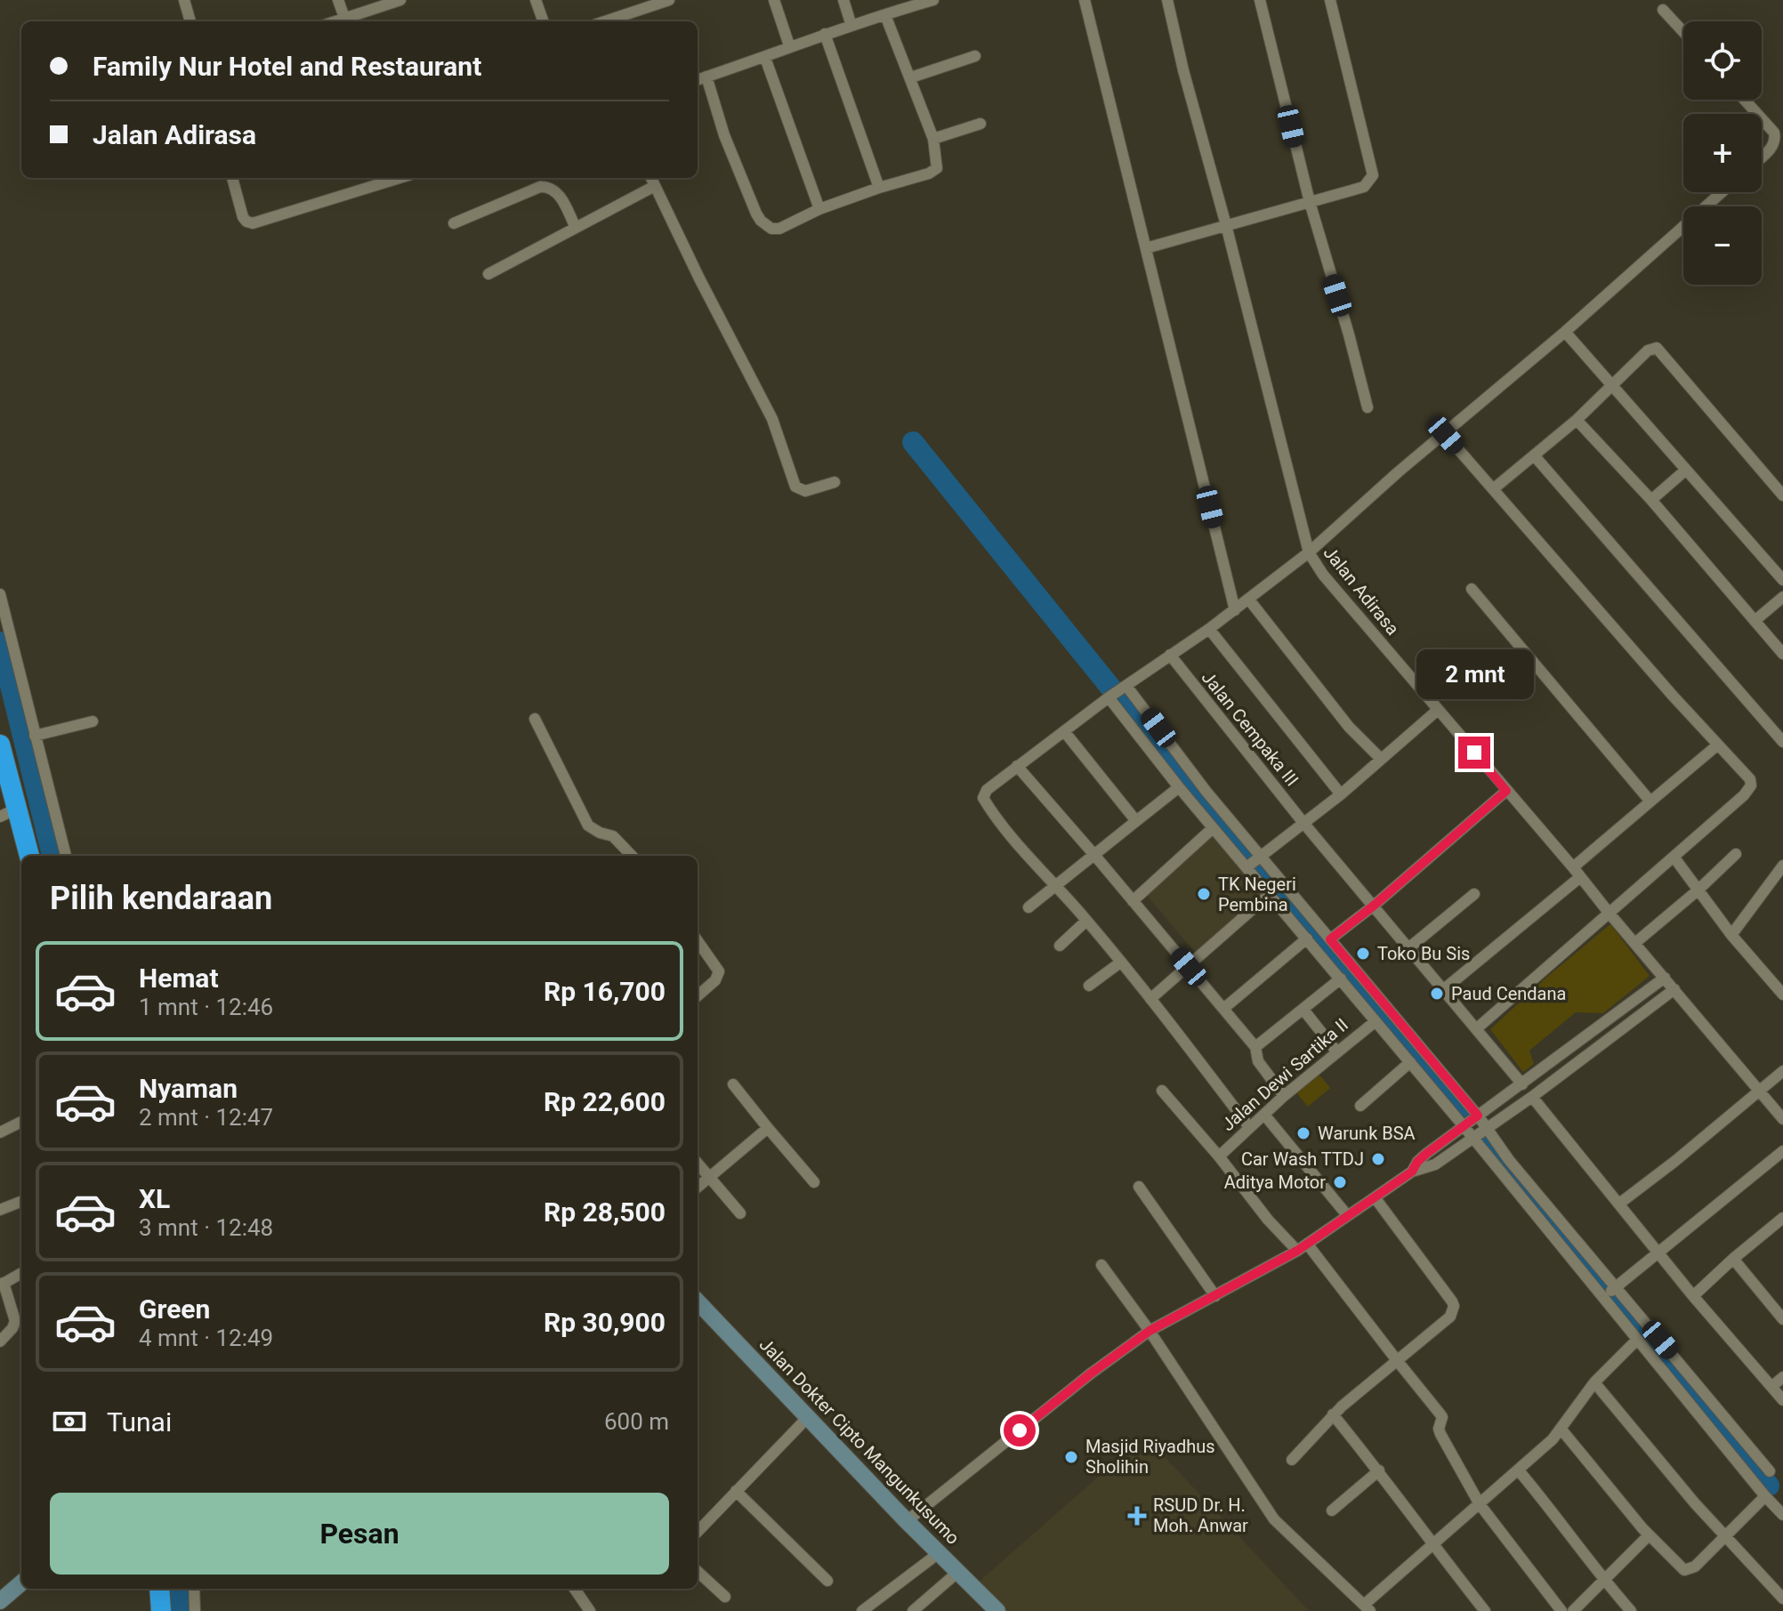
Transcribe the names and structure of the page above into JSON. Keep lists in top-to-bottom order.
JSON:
{
  "streets": {
    "street": [
      "Jalan Adirasa",
      "Jalan Cempaka III",
      "Jalan Dewi Sartika II",
      "Jalan Dokter Cipto Mangunkusumo"
    ]
  },
  "places": {
    "other": [
      "TK Negeri Pembina",
      "Toko Bu Sis",
      "Paud Cendana",
      "Warunk BSA",
      "Car Wash TTDJ",
      "Aditya Motor",
      "Masjid Riyadhus Sholihin"
    ],
    "health": ["RSUD Dr. H. Moh. Anwar"]
  },
  "page": {
    "map_buttons": ["+", "−"],
    "banner": ["Family Nur Hotel and Restaurant", "Jalan Adirasa"],
    "bubble": "2 mnt",
    "heading": "Pilih kendaraan",
    "list": [
      {
        "name": "Hemat",
        "note": "1 mnt · 12:46",
        "value": "Rp 16,700"
      },
      {
        "name": "Nyaman",
        "note": "2 mnt · 12:47",
        "value": "Rp 22,600"
      },
      {
        "name": "XL",
        "note": "3 mnt · 12:48",
        "value": "Rp 28,500"
      },
      {
        "name": "Green",
        "note": "4 mnt · 12:49",
        "value": "Rp 30,900"
      }
    ],
    "pay": ["Tunai", "600 m"],
    "buttons": "Pesan"
  }
}
